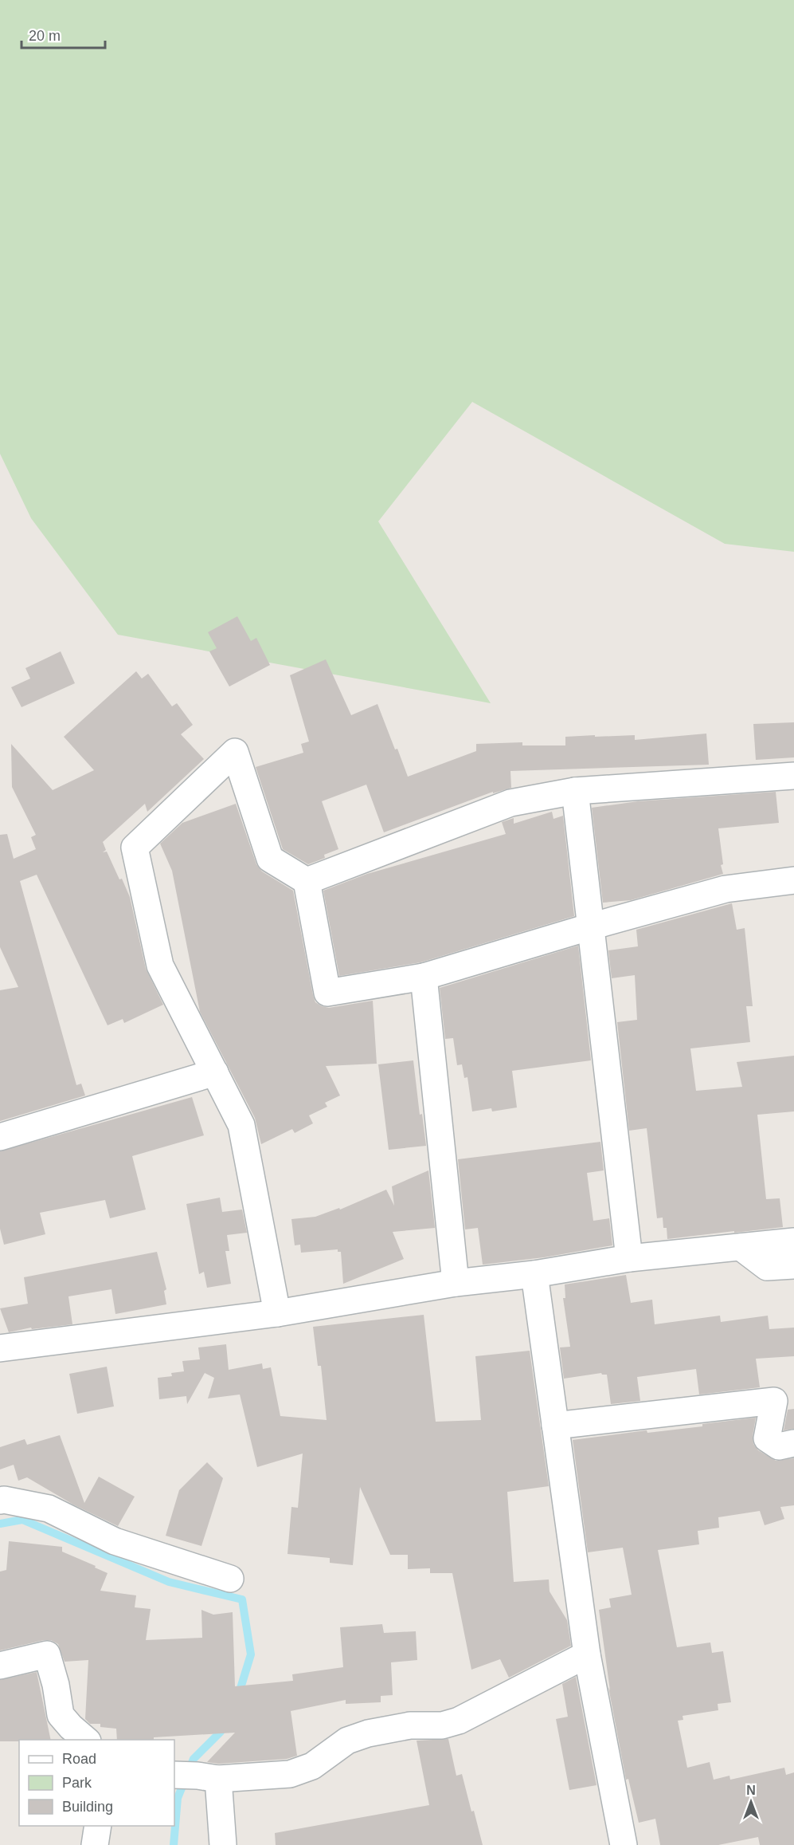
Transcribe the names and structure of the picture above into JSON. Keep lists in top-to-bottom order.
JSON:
{
  "legend": ["Road", "Park", "Building"],
  "scale_bar": "20 m",
  "north": "top"
}
